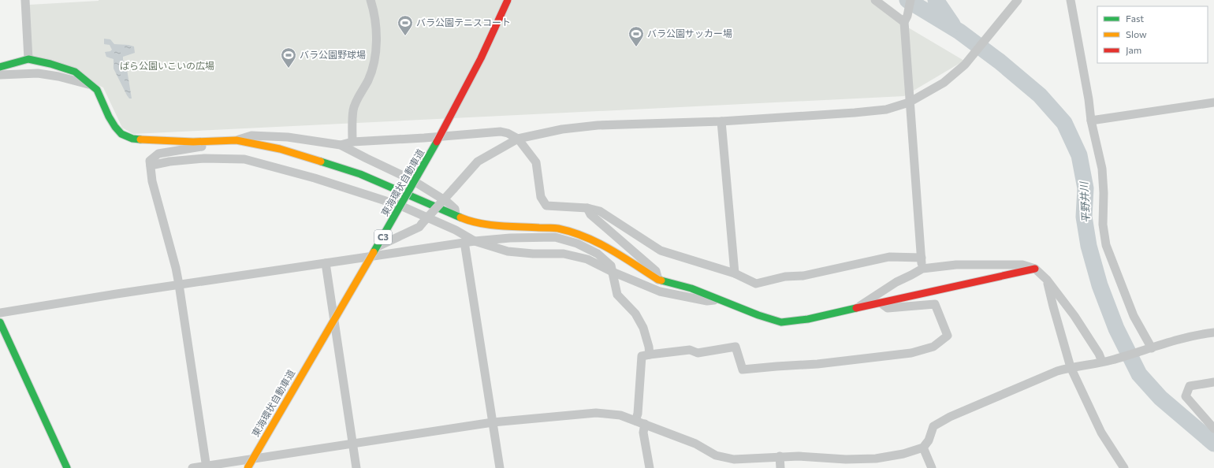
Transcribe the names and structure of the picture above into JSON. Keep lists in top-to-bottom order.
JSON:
{
  "streets": {
    "main road": ["東海環状自動車道", "C3"]
  },
  "water": ["平野井川"],
  "parks": ["ばら公園いこいの広場"],
  "places": {
    "sports": ["バラ公園テニスコート", "バラ公園サッカー場", "バラ公園野球場"]
  },
  "legend": ["Fast", "Slow", "Jam"]
}
